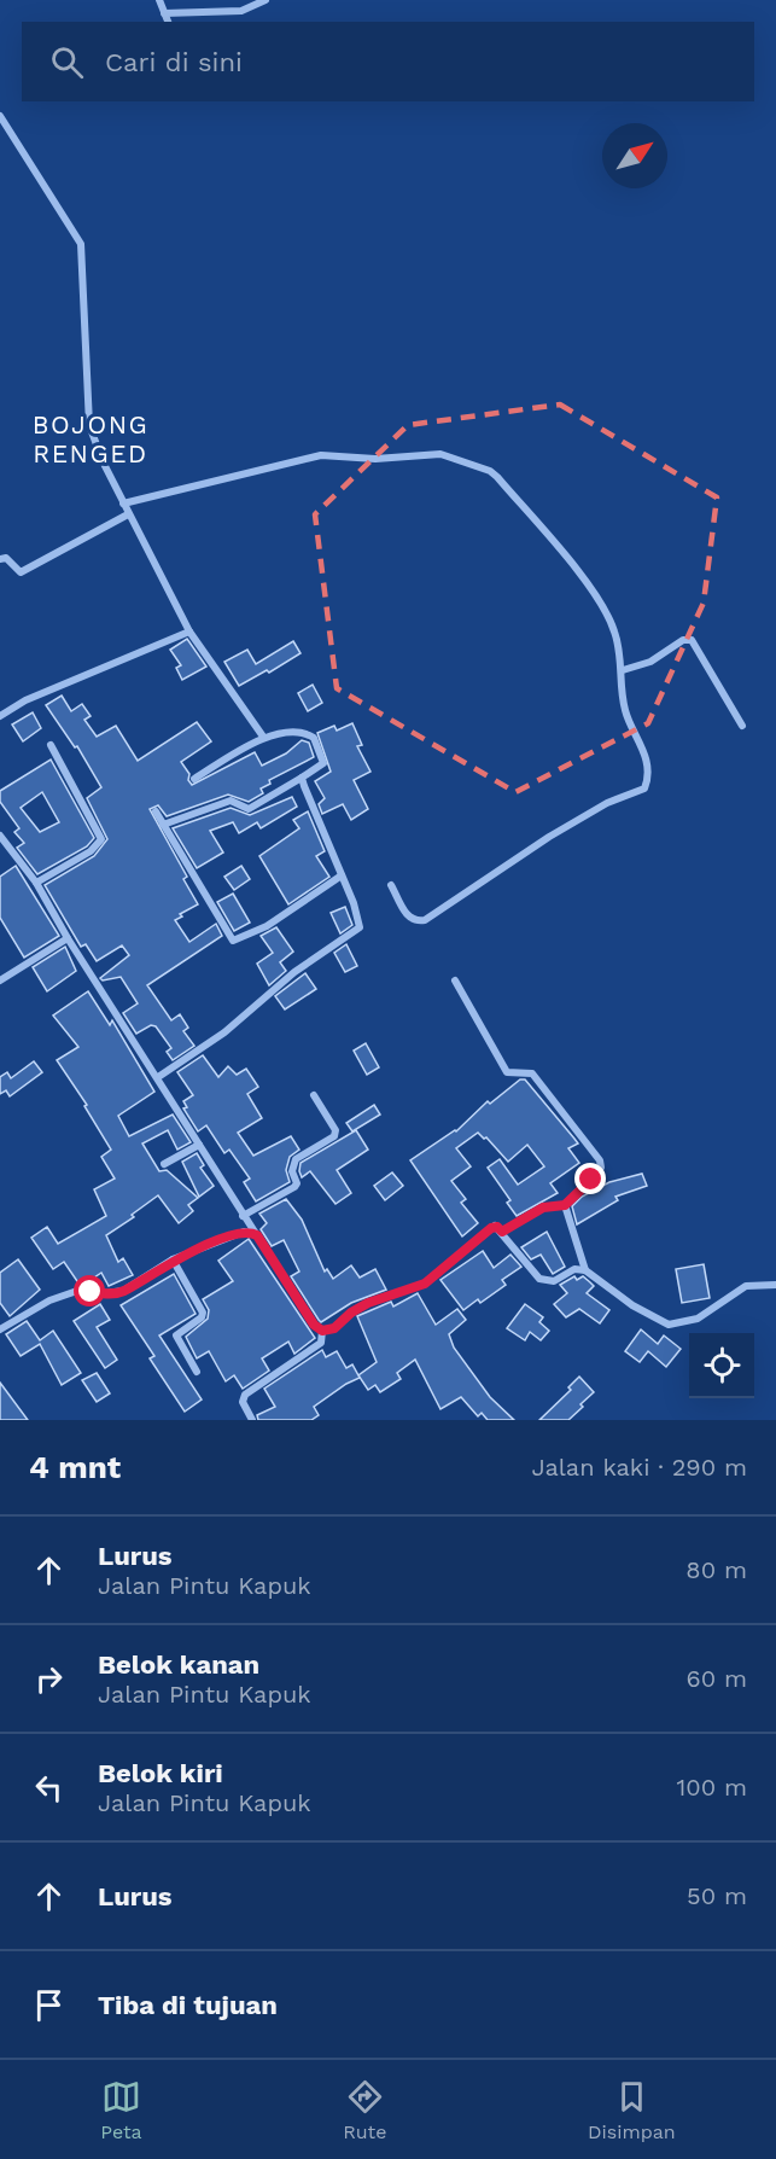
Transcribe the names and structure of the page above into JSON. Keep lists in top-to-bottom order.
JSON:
{
  "districts": ["BOJONG RENGED"],
  "north": "top right",
  "page": {
    "search": "Cari di sini",
    "heading": ["4 mnt", "Jalan kaki · 290 m"],
    "list": [
      ["Lurus", "Jalan Pintu Kapuk", "80 m"],
      ["Belok kanan", "Jalan Pintu Kapuk", "60 m"],
      ["Belok kiri", "Jalan Pintu Kapuk", "100 m"],
      ["Lurus", "50 m"],
      "Tiba di tujuan"
    ],
    "nav": ["Peta", "Rute", "Disimpan"]
  }
}
